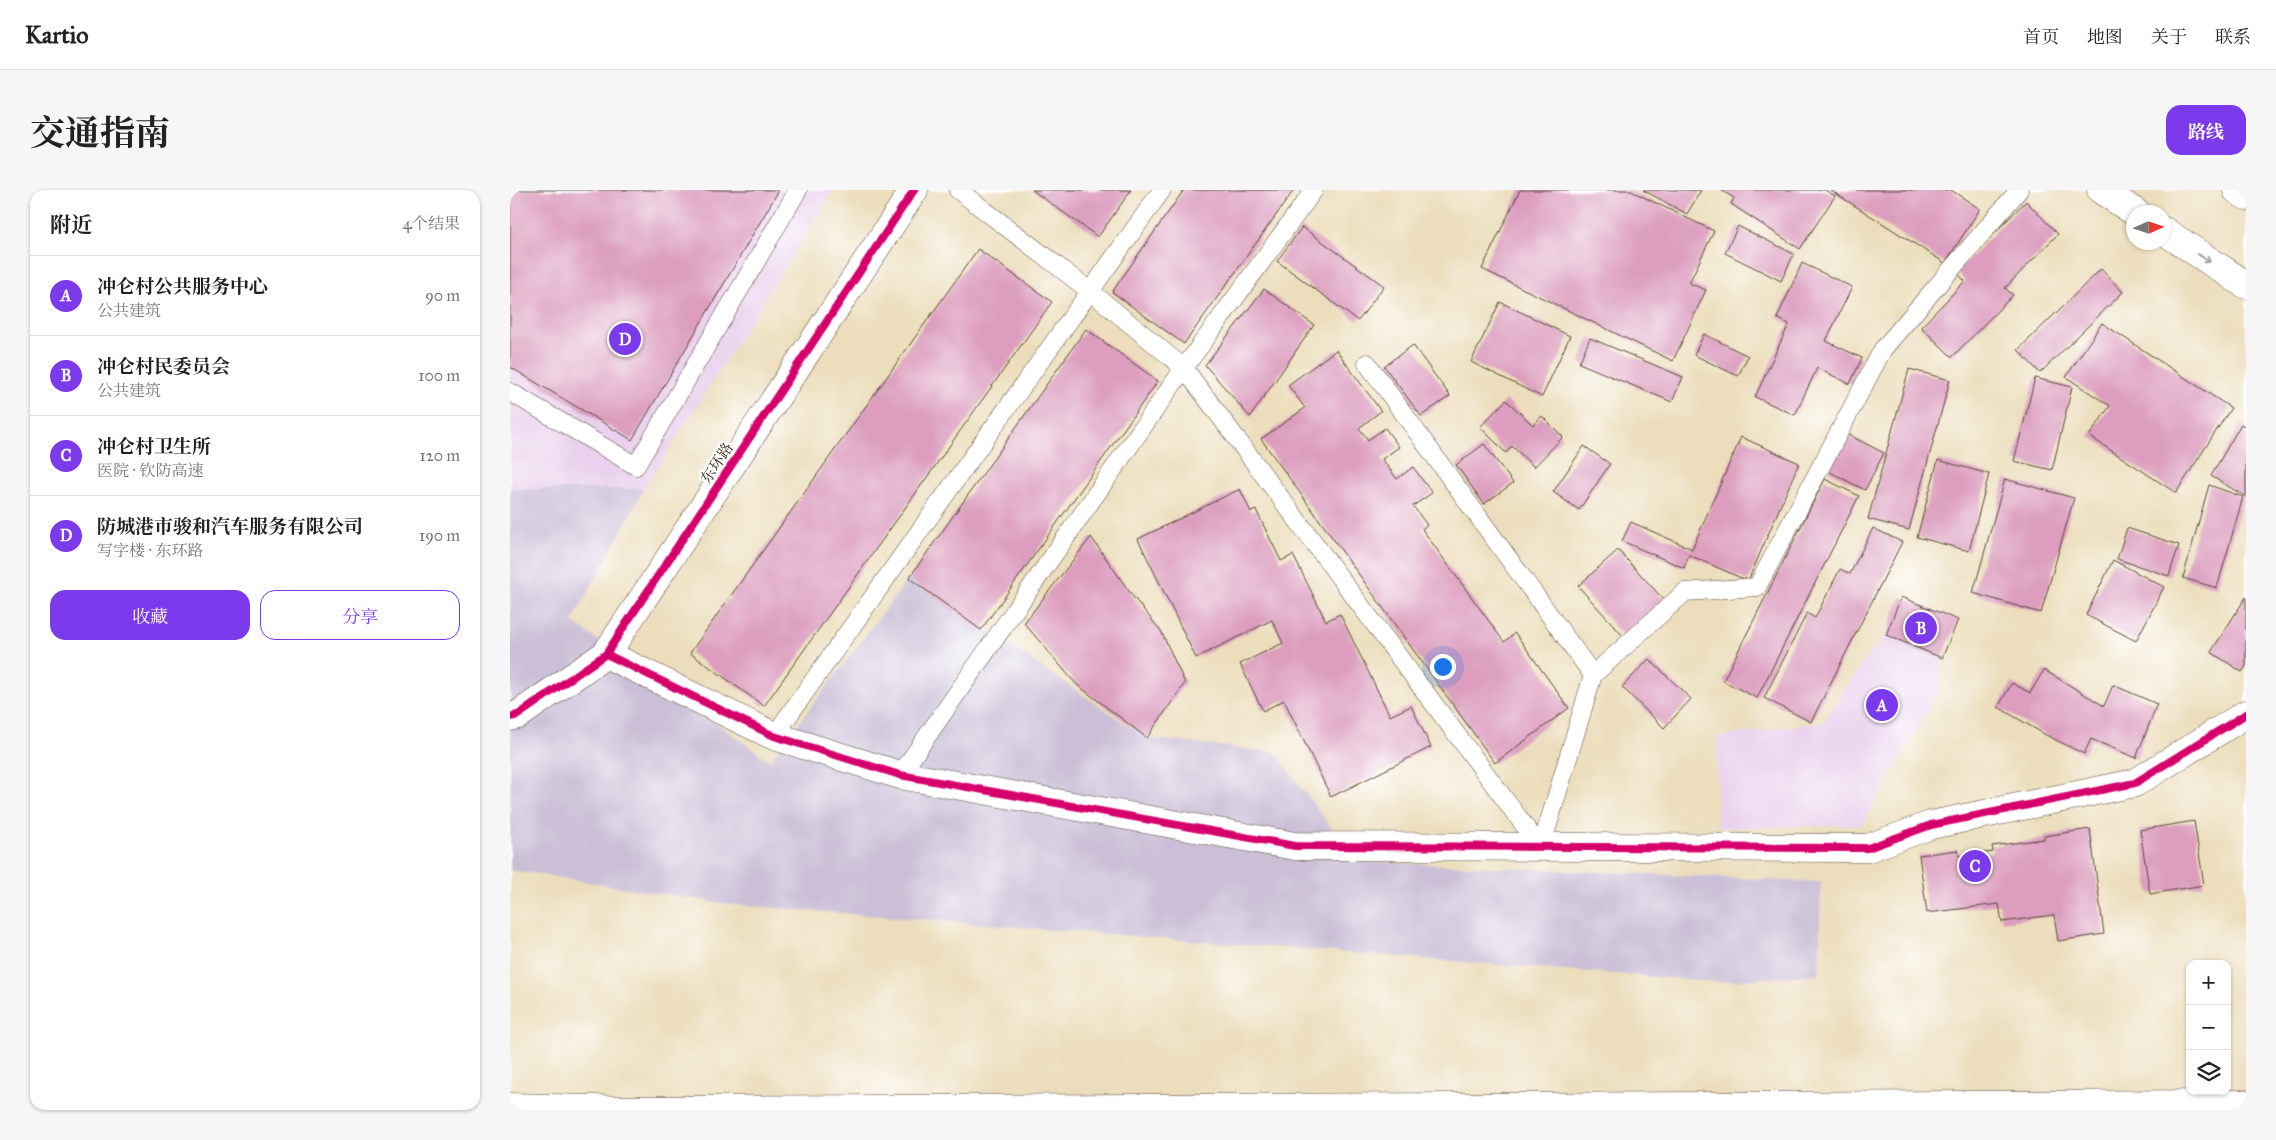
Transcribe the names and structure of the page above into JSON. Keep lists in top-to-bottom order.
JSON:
{
  "streets": {
    "main road": ["东环路"]
  },
  "north": "right",
  "page": {
    "header": "Kartio",
    "nav": [
      "首页",
      "地图",
      "关于",
      "联系"
    ],
    "title": "交通指南",
    "buttons": [
      "路线",
      ["收藏", "分享"]
    ],
    "heading": ["附近", "4个结果"],
    "list": [
      {
        "mark": "A",
        "name": "冲仑村公共服务中心",
        "note": "公共建筑",
        "value": "90 m"
      },
      {
        "mark": "B",
        "name": "冲仑村民委员会",
        "note": "公共建筑",
        "value": "100 m"
      },
      {
        "mark": "C",
        "name": "冲仑村卫生所",
        "note": "医院 · 钦防高速",
        "value": "120 m"
      },
      {
        "mark": "D",
        "name": "防城港市骏和汽车服务有限公司",
        "note": "写字楼 · 东环路",
        "value": "190 m"
      }
    ],
    "pins": [
      "D",
      "B",
      "A",
      "C"
    ],
    "map_buttons": ["+", "−"]
  }
}
